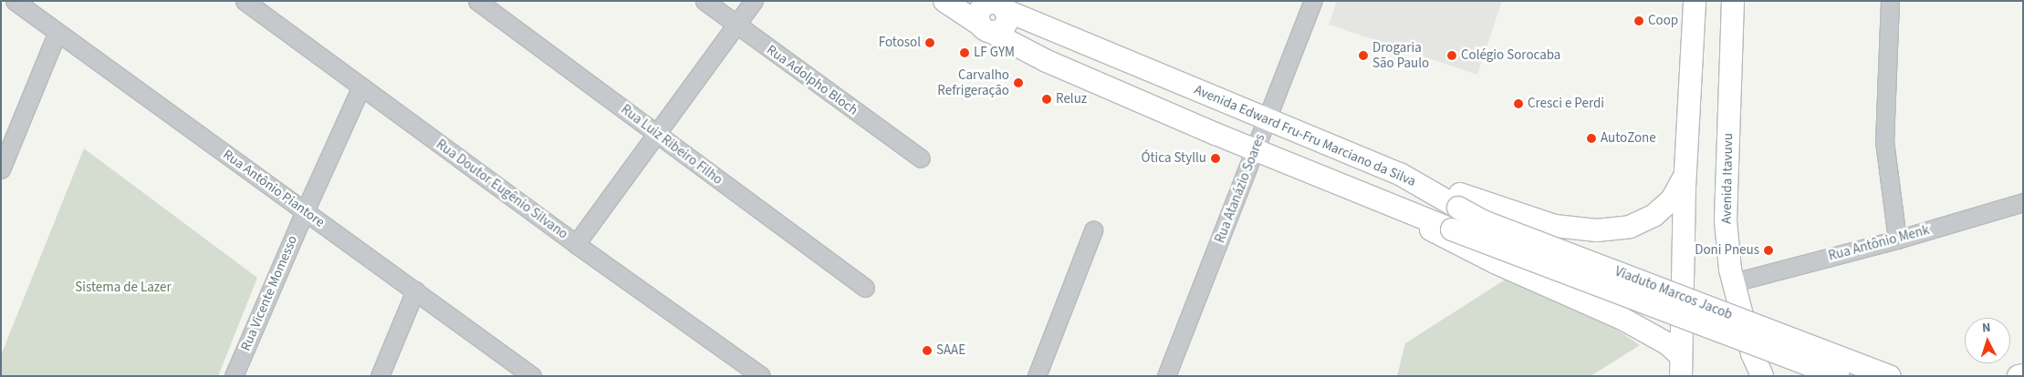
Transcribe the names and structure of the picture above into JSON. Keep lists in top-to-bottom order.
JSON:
{
  "streets": {
    "main road": ["Avenida Edward Fru-Fru Marciano da Silva", "Avenida Itavuvu", "Viaduto Marcos Jacob"],
    "street": [
      "Rua Adolpho Bloch",
      "Rua Luiz Ribeiro Filho",
      "Rua Antônio Piantore",
      "Rua Atanázio Soares",
      "Rua Doutor Eugênio Silvano",
      "Rua Antônio Menk",
      "Rua Vicente Momesso"
    ]
  },
  "crossings": [
    ["Avenida Edward Fru-Fru Marciano da Silva", "Avenida Itavuvu"],
    ["Avenida Edward Fru-Fru Marciano da Silva", "Rua Atanázio Soares"],
    ["Avenida Edward Fru-Fru Marciano da Silva", "Viaduto Marcos Jacob"],
    ["Avenida Itavuvu", "Rua Antônio Menk"],
    ["Rua Antônio Piantore", "Rua Vicente Momesso"],
    ["Rua Doutor Eugênio Silvano", "Rua Vicente Momesso"]
  ],
  "parks": ["Sistema de Lazer"],
  "places": [
    "Coop",
    "Fotosol",
    "LF GYM",
    "Drogaria São Paulo",
    "Colégio Sorocaba",
    "Carvalho Refrigeração",
    "Reluz",
    "Cresci e Perdi",
    "AutoZone",
    "Ótica Styllu",
    "Doni Pneus",
    "SAAE"
  ],
  "north": "top"
}
